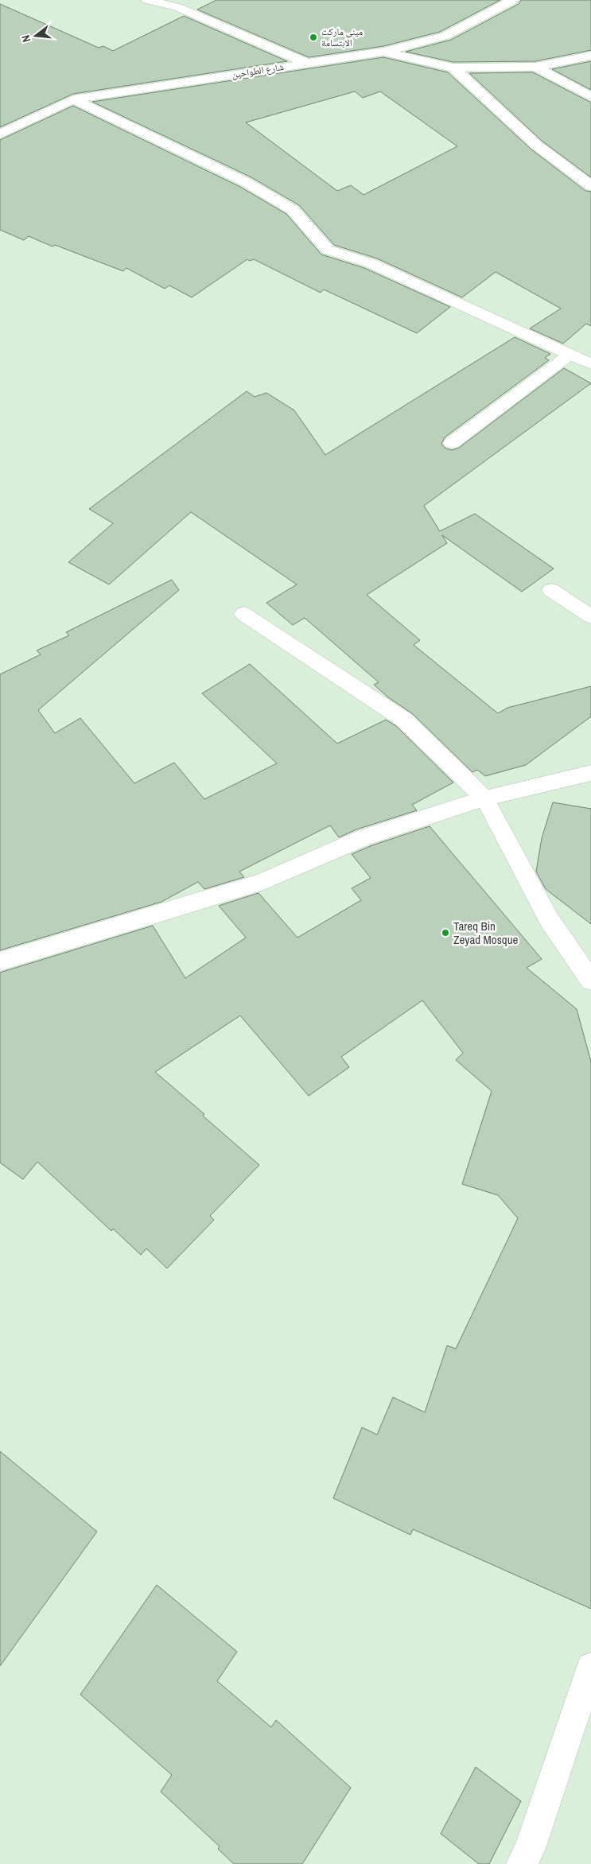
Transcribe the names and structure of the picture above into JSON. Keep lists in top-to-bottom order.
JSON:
{
  "streets": {
    "street": ["شارع الطواحين"]
  },
  "places": ["ميني ماركت الابتسامة", "Tareq Bin Zeyad Mosque"],
  "north": "left"
}
